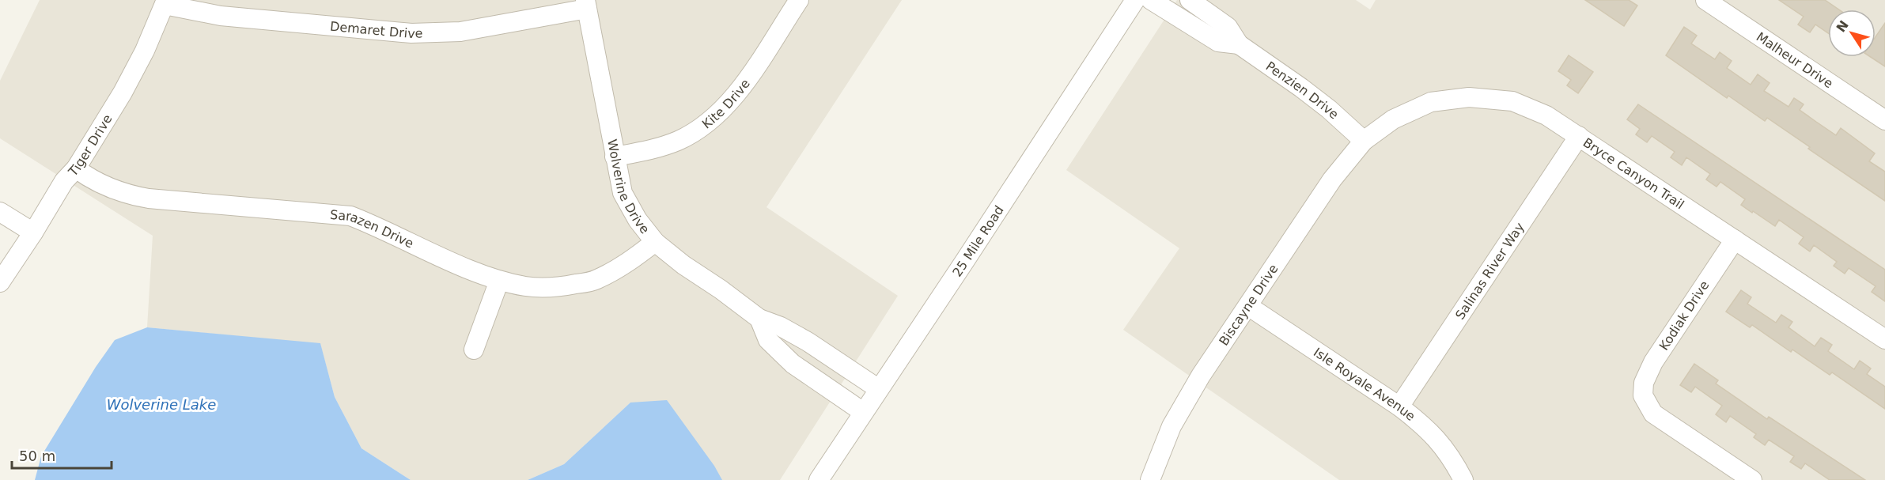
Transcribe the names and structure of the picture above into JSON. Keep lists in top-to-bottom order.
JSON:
{
  "streets": {
    "street": [
      "Demaret Drive",
      "Malheur Drive",
      "Penzien Drive",
      "Kite Drive",
      "Tiger Drive",
      "Bryce Canyon Trail",
      "Wolverine Drive",
      "Sarazen Drive",
      "25 Mile Road",
      "Salinas River Way",
      "Biscayne Drive",
      "Kodiak Drive",
      "Isle Royale Avenue"
    ]
  },
  "crossings": [
    ["Demaret Drive", "Tiger Drive"],
    ["Demaret Drive", "Wolverine Drive"],
    ["Penzien Drive", "Bryce Canyon Trail"],
    ["Penzien Drive", "Biscayne Drive"],
    ["Kite Drive", "Wolverine Drive"],
    ["Tiger Drive", "Sarazen Drive"],
    ["Bryce Canyon Trail", "Salinas River Way"],
    ["Bryce Canyon Trail", "Biscayne Drive"],
    ["Bryce Canyon Trail", "Kodiak Drive"],
    ["Wolverine Drive", "Sarazen Drive"],
    ["Wolverine Drive", "25 Mile Road"],
    ["Salinas River Way", "Isle Royale Avenue"],
    ["Biscayne Drive", "Isle Royale Avenue"]
  ],
  "water": ["Wolverine Lake"],
  "scale_bar": "50 m",
  "north": "top left"
}
